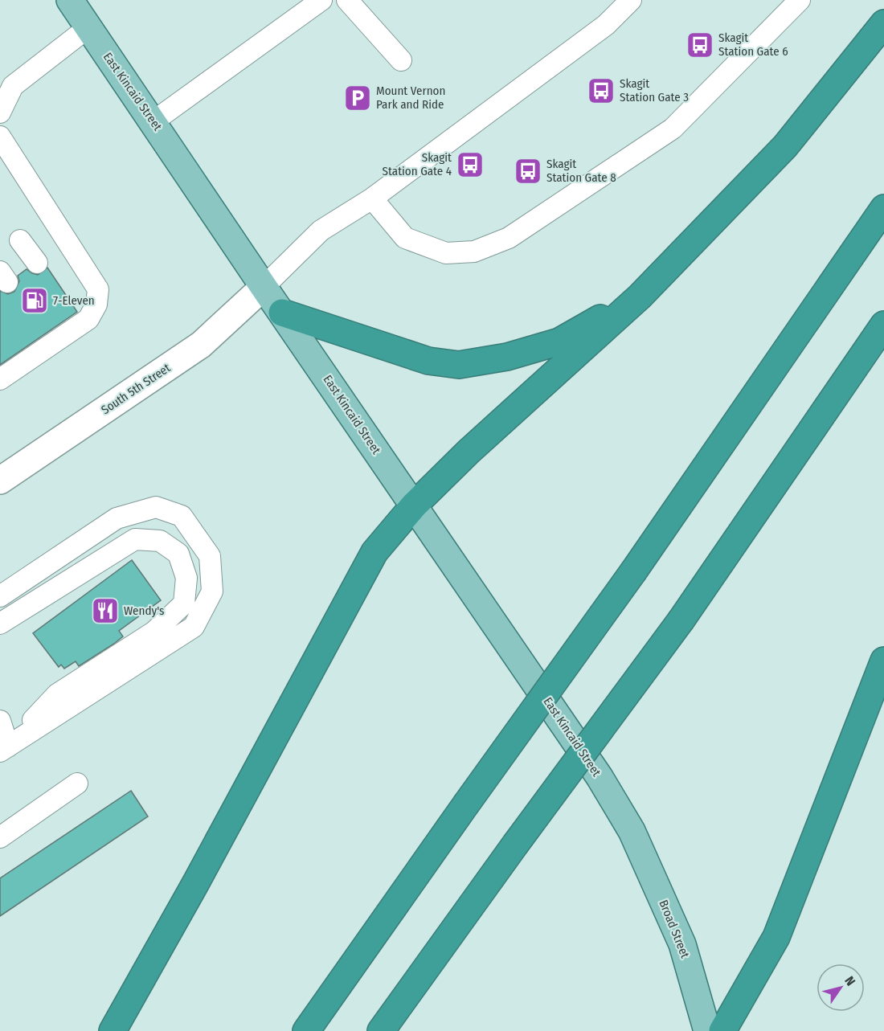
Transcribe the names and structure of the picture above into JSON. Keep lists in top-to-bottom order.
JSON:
{
  "streets": {
    "main road": ["East Kincaid Street", "Broad Street"],
    "street": ["South 5th Street"]
  },
  "crossings": [
    ["East Kincaid Street", "South 5th Street"],
    ["East Kincaid Street", "Broad Street"]
  ],
  "places": {
    "bus stop": [
      "Skagit Station Gate 6",
      "Skagit Station Gate 3",
      "Skagit Station Gate 4",
      "Skagit Station Gate 8"
    ],
    "parking": ["Mount Vernon Park and Ride"],
    "fuel station": ["7-Eleven"],
    "restaurant": ["Wendy's"]
  },
  "north": "top right"
}
